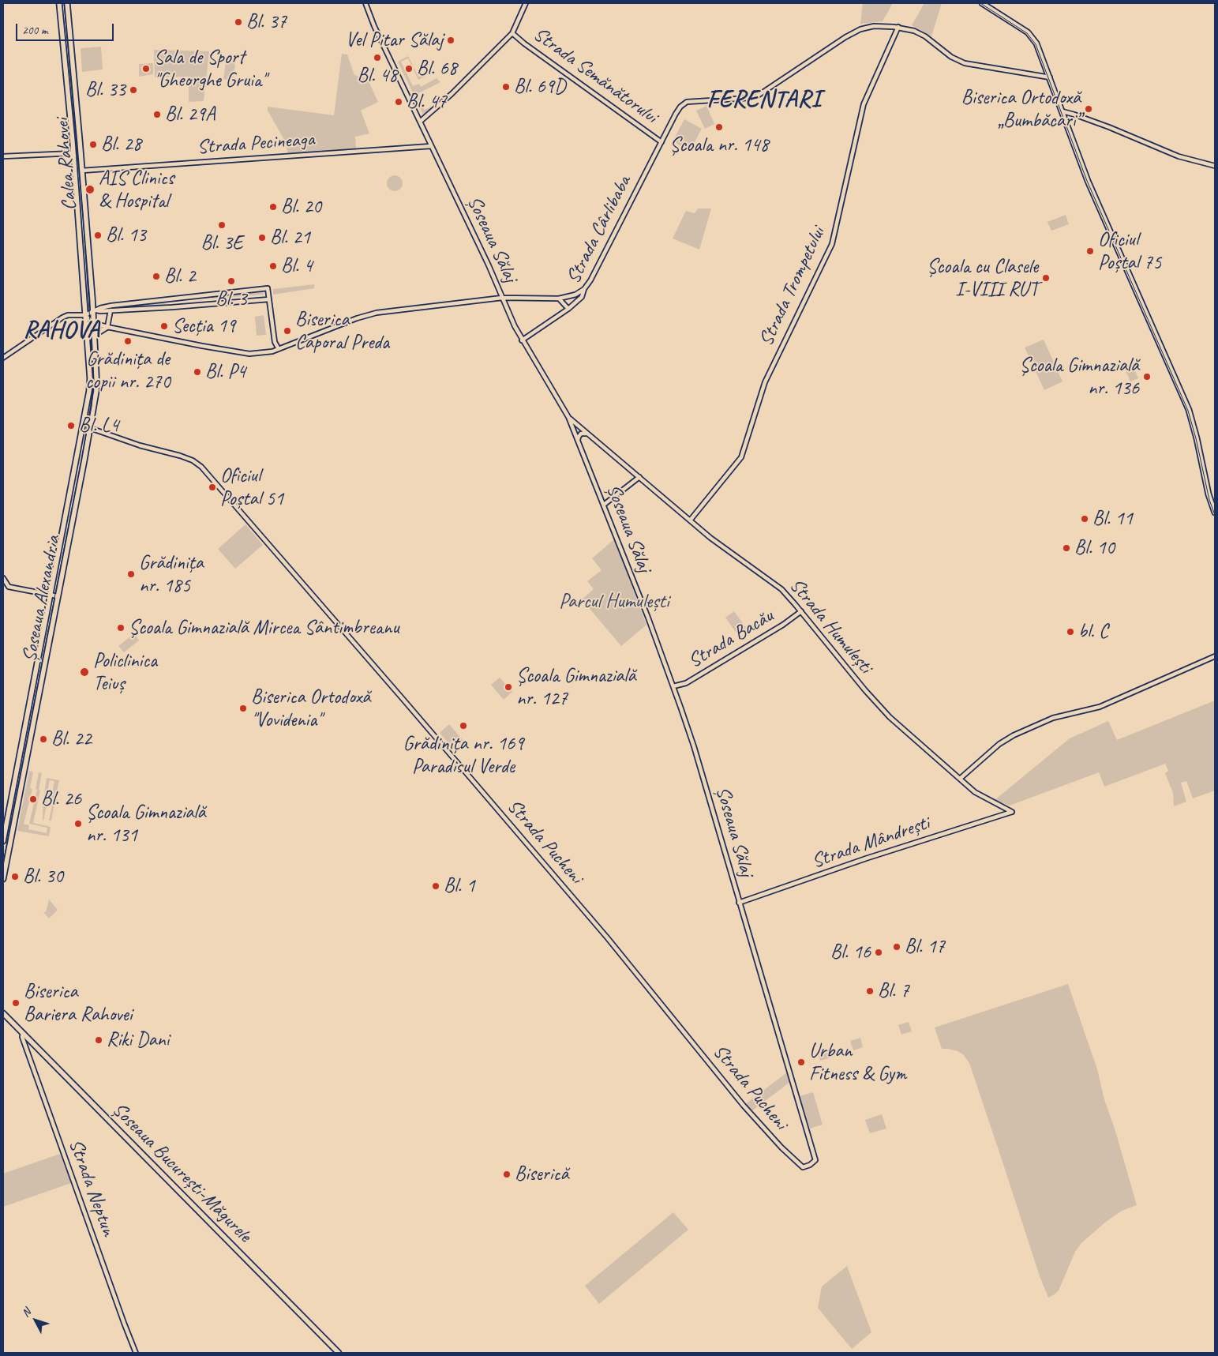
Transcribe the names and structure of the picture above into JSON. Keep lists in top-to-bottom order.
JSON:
{
  "streets": {
    "main road": ["Calea Rahovei", "Șoseaua Alexandria", "Șoseaua București-Măgurele"],
    "street": [
      "Strada Semănătorului",
      "Strada Pecineaga",
      "Strada Cârlibaba",
      "Șoseaua Sălaj",
      "Strada Trompetului",
      "Strada Humulești",
      "Strada Bacău",
      "Strada Pucheni",
      "Strada Mândrești",
      "Strada Neptun"
    ]
  },
  "crossings": [
    ["Strada Semănătorului", "Strada Cârlibaba"],
    ["Strada Pecineaga", "Calea Rahovei"],
    ["Strada Pecineaga", "Șoseaua Sălaj"],
    ["Calea Rahovei", "Șoseaua Alexandria"],
    ["Strada Cârlibaba", "Șoseaua Sălaj"],
    ["Strada Cârlibaba", "Strada Trompetului"],
    ["Șoseaua Sălaj", "Strada Humulești"],
    ["Șoseaua Sălaj", "Strada Bacău"],
    ["Șoseaua Sălaj", "Strada Pucheni"],
    ["Șoseaua Sălaj", "Strada Mândrești"],
    ["Strada Trompetului", "Strada Humulești"],
    ["Șoseaua Alexandria", "Strada Pucheni"],
    ["Strada Humulești", "Strada Bacău"],
    ["Strada Humulești", "Strada Mândrești"],
    ["Șoseaua București-Măgurele", "Strada Neptun"]
  ],
  "districts": ["FERENTARI", "RAHOVA"],
  "parks": ["Parcul Humulești"],
  "places": [
    "Bl. 37",
    "Vel Pitar Sălaj",
    "Bl. 48",
    "Sala de Sport \"Gheorghe Gruia\"",
    "Bl. 68",
    "Bl. 69D",
    "Bl. 33",
    "Bl. 47",
    "Biserica Ortodoxă „Bumbăcari”",
    "Bl. 29A",
    "Școala nr. 148",
    "Bl. 28",
    "AIS Clinics & Hospital",
    "Bl. 20",
    "Bl. 3E",
    "Bl. 13",
    "Bl. 21",
    "Oficiul Poștal 75",
    "Bl. 4",
    "Bl. 2",
    "Școala cu Clasele I-VIII RUT",
    "Bl. 3",
    "Secția 19",
    "Biserica Caporal Preda",
    "Grădinița de copii nr. 270",
    "Bl. P4",
    "Școala Gimnazială nr. 136",
    "Bl. L4",
    "Oficiul Poștal 51",
    "Bl. 11",
    "Bl. 10",
    "Grădinița nr. 185",
    "Școala Gimnazială Mircea Sântimbreanu",
    "bl. C",
    "Policlinica Teiuș",
    "Școala Gimnazială nr. 127",
    "Biserica Ortodoxă \"Vovidenia\"",
    "Grădinița nr. 169 Paradisul Verde",
    "Bl. 22",
    "Bl. 26",
    "Școala Gimnazială nr. 131",
    "Bl. 30",
    "Bl. 1",
    "Bl. 17",
    "Bl. 16",
    "Bl. 7",
    "Biserica Bariera Rahovei",
    "Riki Dani",
    "Urban Fitness & Gym",
    "Biserică"
  ],
  "scale_bar": "200 m",
  "north": "top left"
}
